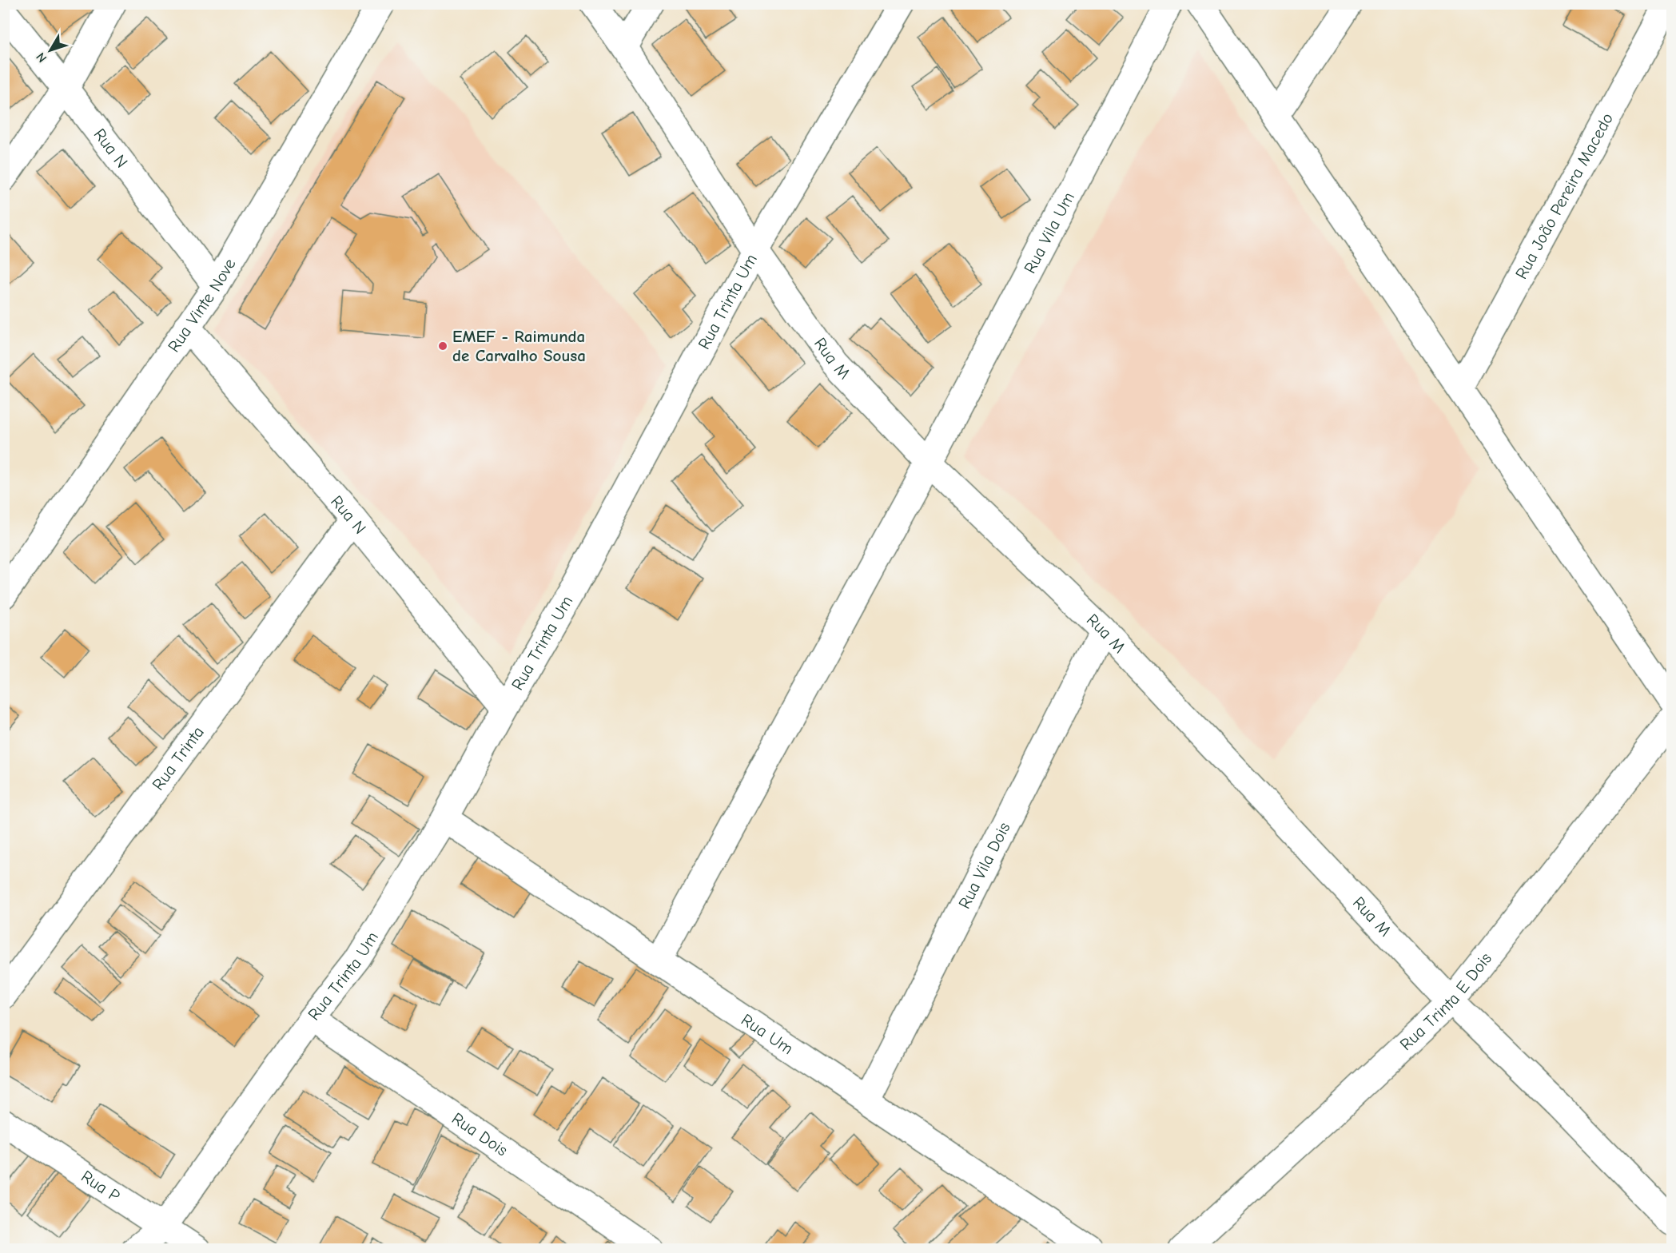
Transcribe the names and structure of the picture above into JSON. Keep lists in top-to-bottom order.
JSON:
{
  "streets": {
    "street": [
      "Rua N",
      "Rua João Pereira Macedo",
      "Rua Vila Um",
      "Rua Trinta Um",
      "Rua Vinte Nove",
      "Rua M",
      "Rua Trinta",
      "Rua Vila Dois",
      "Rua Trinta E Dois",
      "Rua Um",
      "Rua Dois",
      "Rua P"
    ]
  },
  "crossings": [
    ["Rua N", "Rua Trinta Um"],
    ["Rua N", "Rua Vinte Nove"],
    ["Rua N", "Rua Trinta"],
    ["Rua Vila Um", "Rua M"],
    ["Rua Vila Um", "Rua Um"],
    ["Rua Trinta Um", "Rua M"],
    ["Rua Trinta Um", "Rua Um"],
    ["Rua Trinta Um", "Rua Dois"],
    ["Rua Trinta Um", "Rua P"],
    ["Rua M", "Rua Vila Dois"],
    ["Rua M", "Rua Trinta E Dois"],
    ["Rua Vila Dois", "Rua Um"]
  ],
  "places": ["EMEF - Raimunda de Carvalho Sousa"],
  "north": "bottom left"
}
